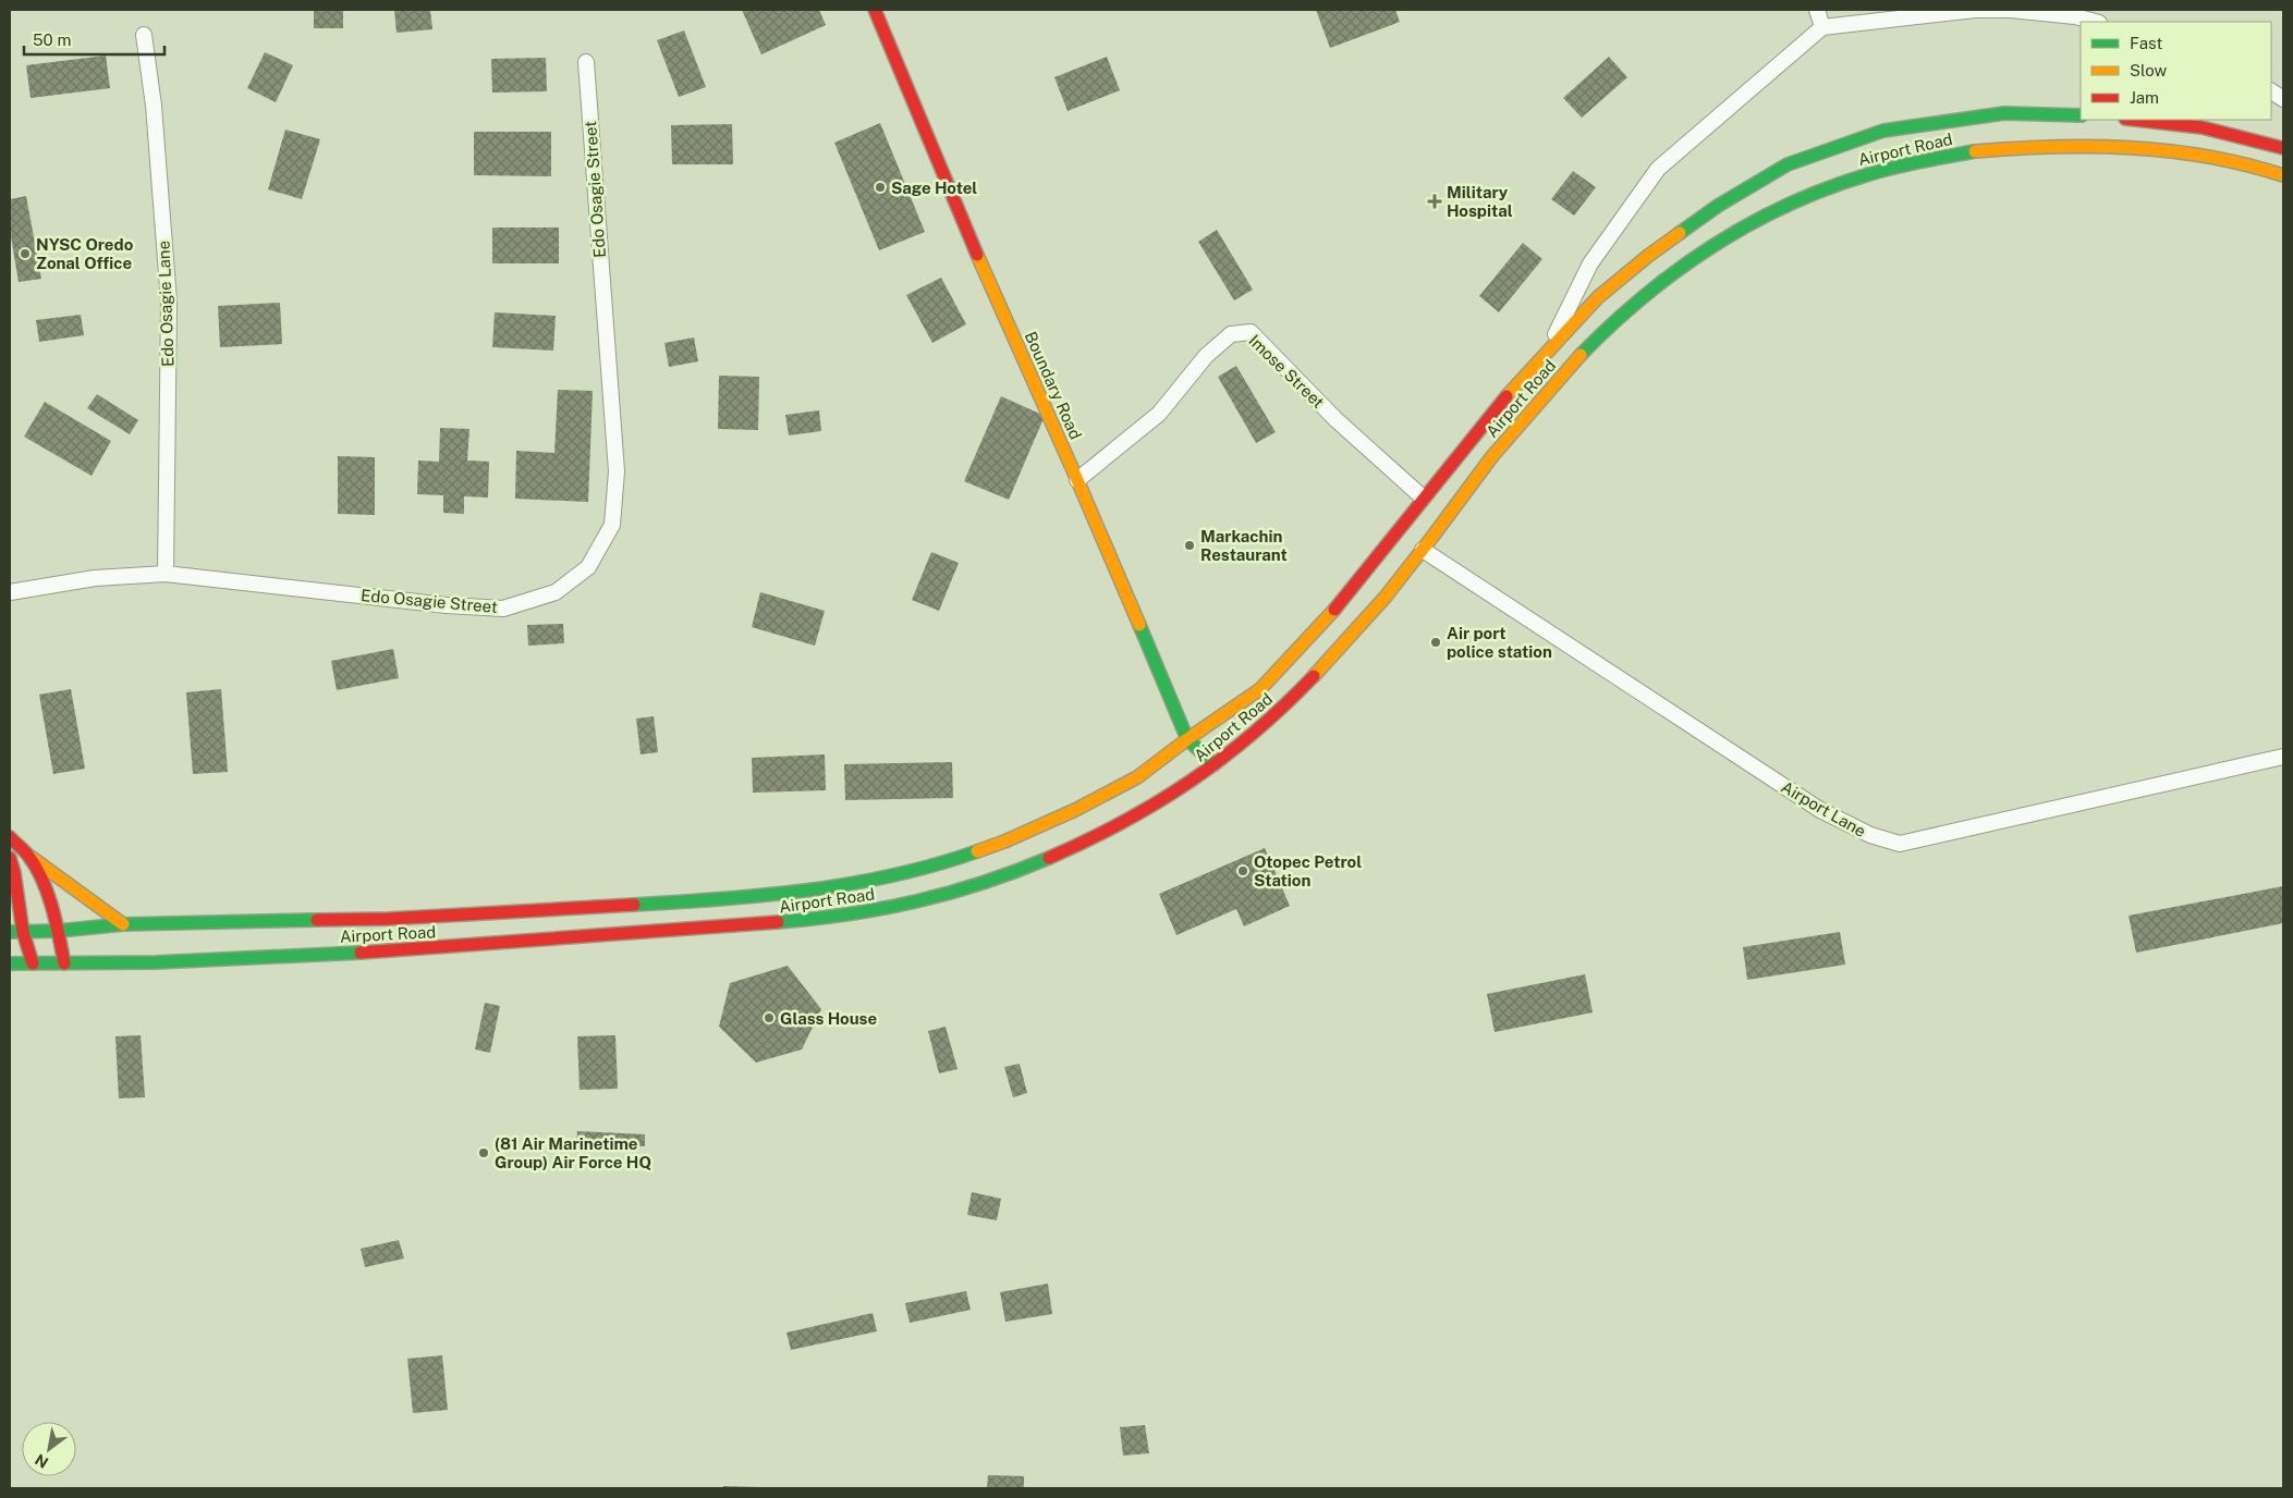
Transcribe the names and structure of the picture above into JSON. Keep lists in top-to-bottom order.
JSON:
{
  "streets": {
    "main road": ["Airport Road", "Boundary Road"],
    "street": [
      "Edo Osagie Street",
      "Edo Osagie Lane",
      "Imose Street",
      "Airport Lane"
    ]
  },
  "crossings": [
    ["Airport Road", "Imose Street"],
    ["Airport Road", "Boundary Road"],
    ["Airport Road", "Airport Lane"],
    ["Edo Osagie Street", "Edo Osagie Lane"],
    ["Imose Street", "Boundary Road"]
  ],
  "places": {
    "other": [
      "Sage Hotel",
      "NYSC Oredo Zonal Office",
      "Markachin Restaurant",
      "Air port police station",
      "Otopec Petrol Station",
      "Glass House",
      "(81 Air Marinetime Group) Air Force HQ"
    ],
    "health": ["Military Hospital"]
  },
  "legend": ["Fast", "Slow", "Jam"],
  "scale_bar": "50 m",
  "north": "bottom left"
}
